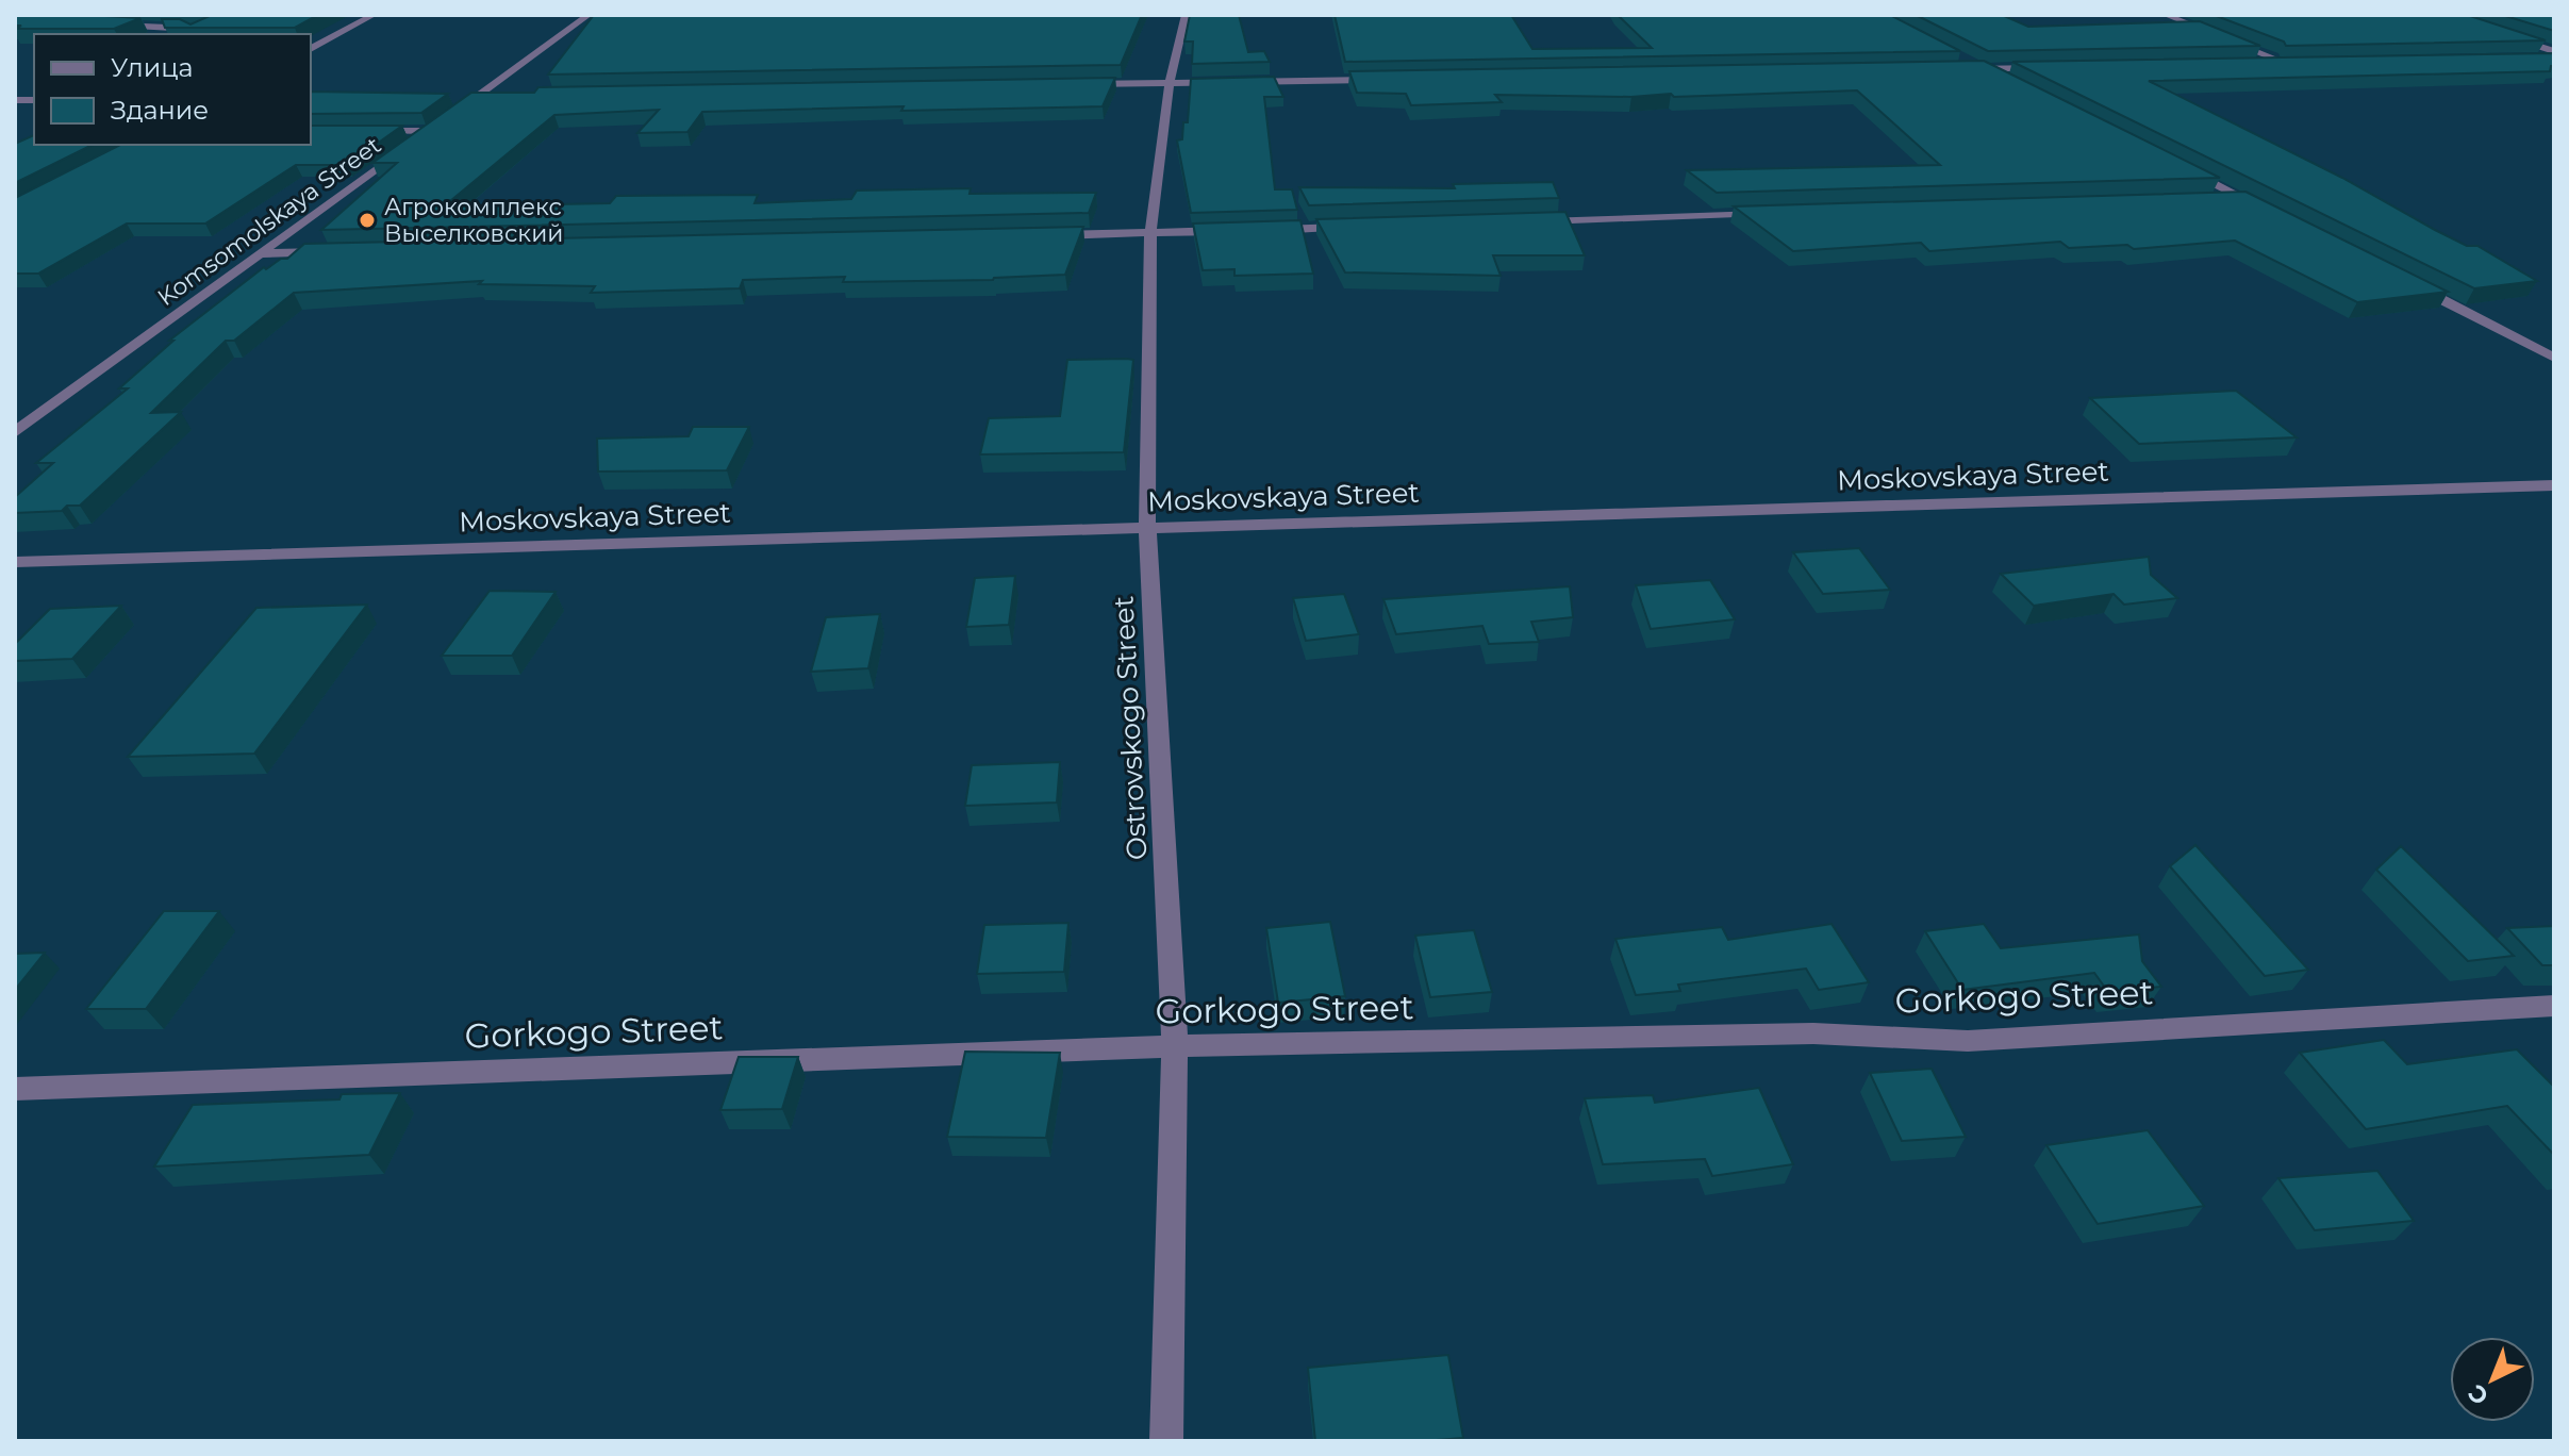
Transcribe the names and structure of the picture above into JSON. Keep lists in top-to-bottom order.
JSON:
{
  "streets": {
    "street": [
      "Komsomolskaya Street",
      "Moskovskaya Street",
      "Ostrovskogo Street",
      "Gorkogo Street"
    ]
  },
  "crossings": [
    ["Moskovskaya Street", "Ostrovskogo Street"],
    ["Ostrovskogo Street", "Gorkogo Street"]
  ],
  "places": ["Агрокомплекс Выселковский"],
  "legend": ["Улица", "Здание"],
  "north": "bottom left"
}
